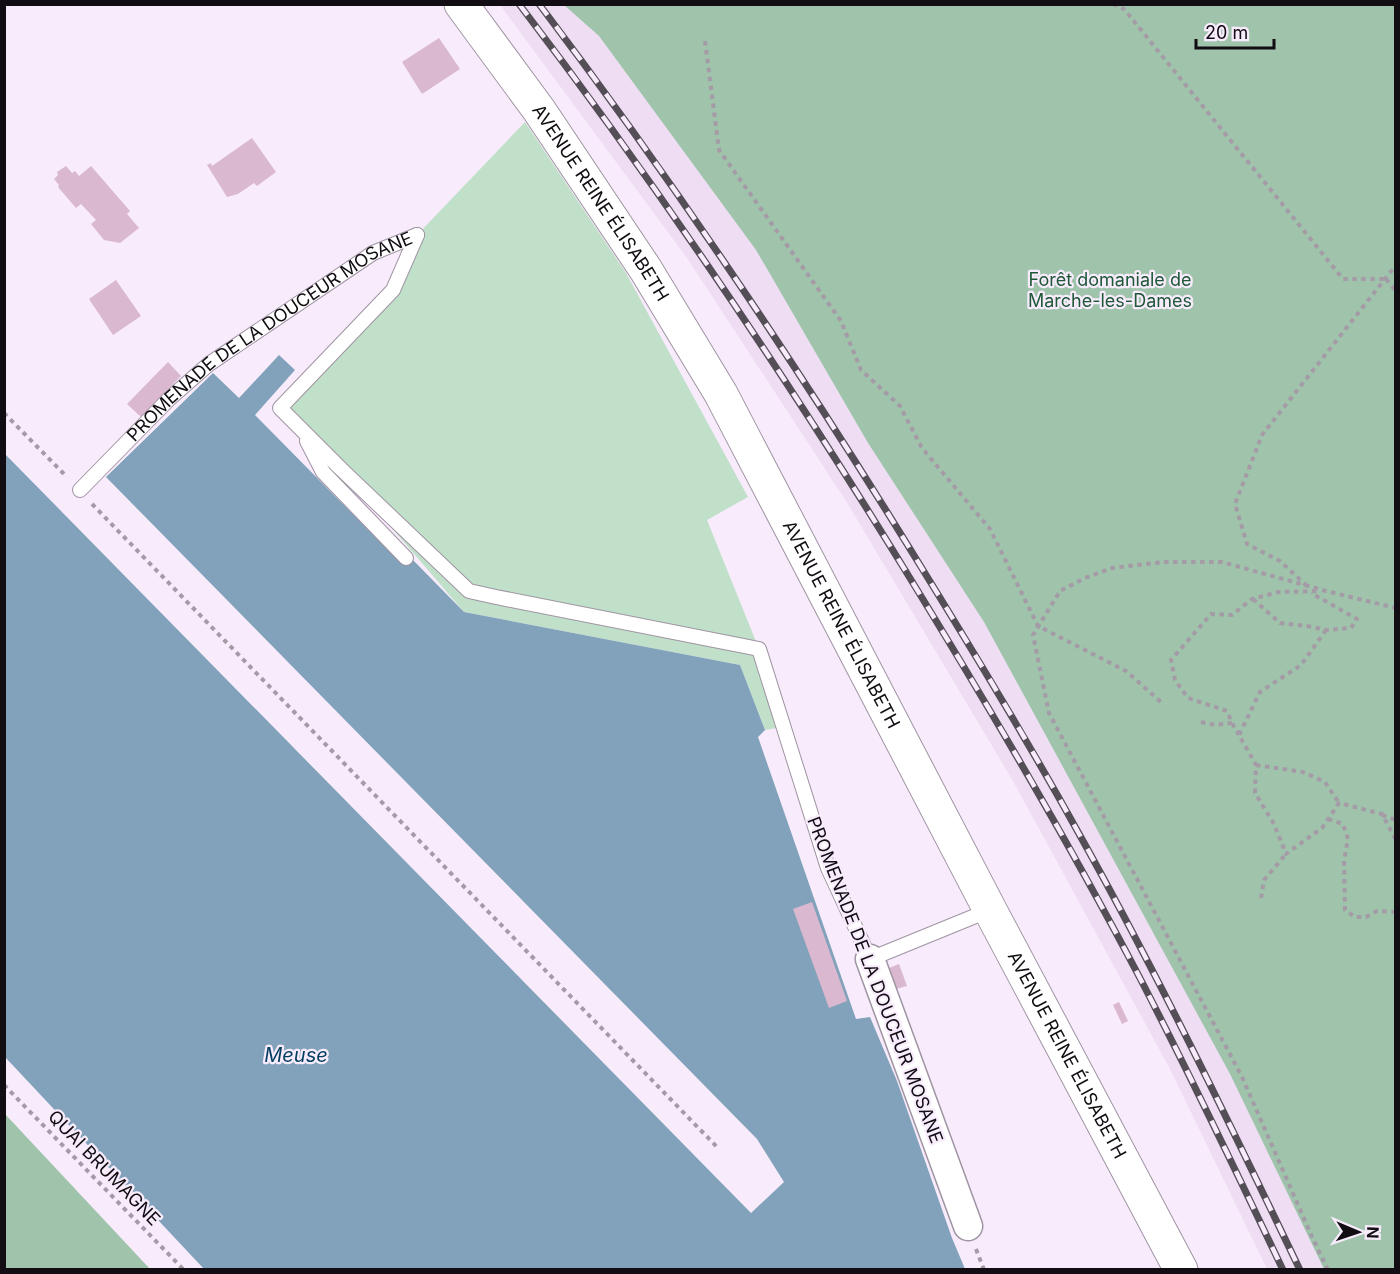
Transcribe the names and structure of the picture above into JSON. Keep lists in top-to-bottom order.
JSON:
{
  "streets": {
    "main road": ["AVENUE REINE ÉLISABETH"],
    "street": ["PROMENADE DE LA DOUCEUR MOSANE"],
    "path": ["QUAI BRUMAGNE"]
  },
  "water": ["Meuse"],
  "parks": ["Forêt domaniale de Marche-les-Dames"],
  "scale_bar": "20 m",
  "north": "right"
}
